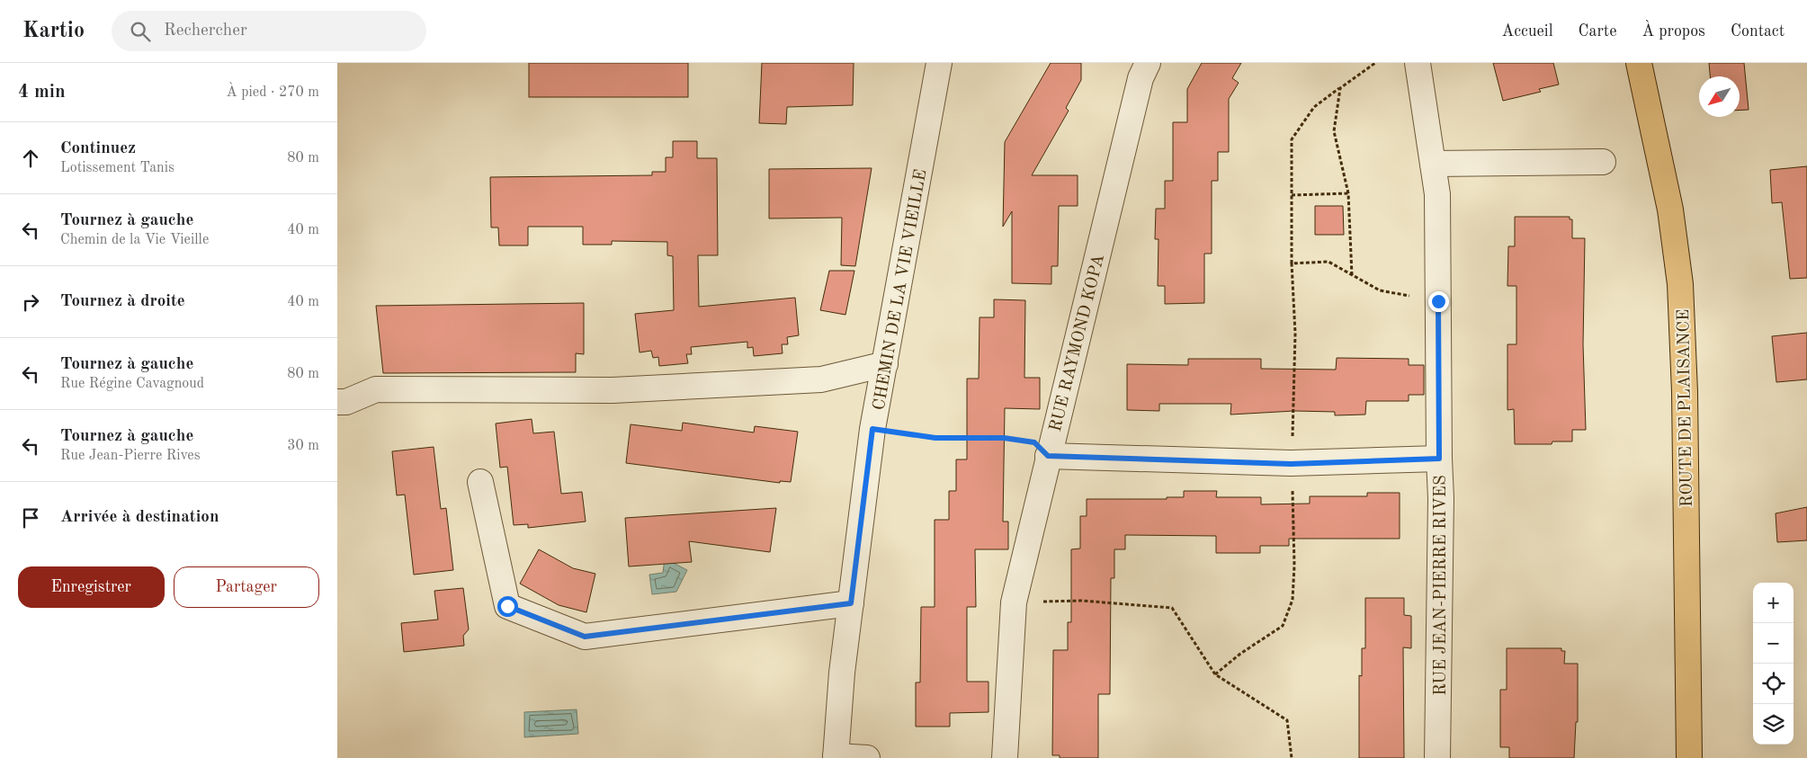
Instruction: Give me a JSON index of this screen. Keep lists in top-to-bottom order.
{
  "streets": {
    "main road": ["ROUTE DE PLAISANCE"],
    "street": ["CHEMIN DE LA VIE VIEILLE", "RUE RAYMOND KOPA", "RUE JEAN-PIERRE RIVES"]
  },
  "north": "bottom left",
  "page": {
    "header": "Kartio",
    "search": "Rechercher",
    "nav": [
      "Accueil",
      "Carte",
      "À propos",
      "Contact"
    ],
    "heading": ["4 min", "À pied · 270 m"],
    "list": [
      ["Continuez", "Lotissement Tanis", "80 m"],
      ["Tournez à gauche", "Chemin de la Vie Vieille", "40 m"],
      ["Tournez à droite", "40 m"],
      ["Tournez à gauche", "Rue Régine Cavagnoud", "80 m"],
      ["Tournez à gauche", "Rue Jean-Pierre Rives", "30 m"],
      "Arrivée à destination"
    ],
    "buttons": ["Enregistrer", "Partager"],
    "map_buttons": ["+", "−"]
  }
}
